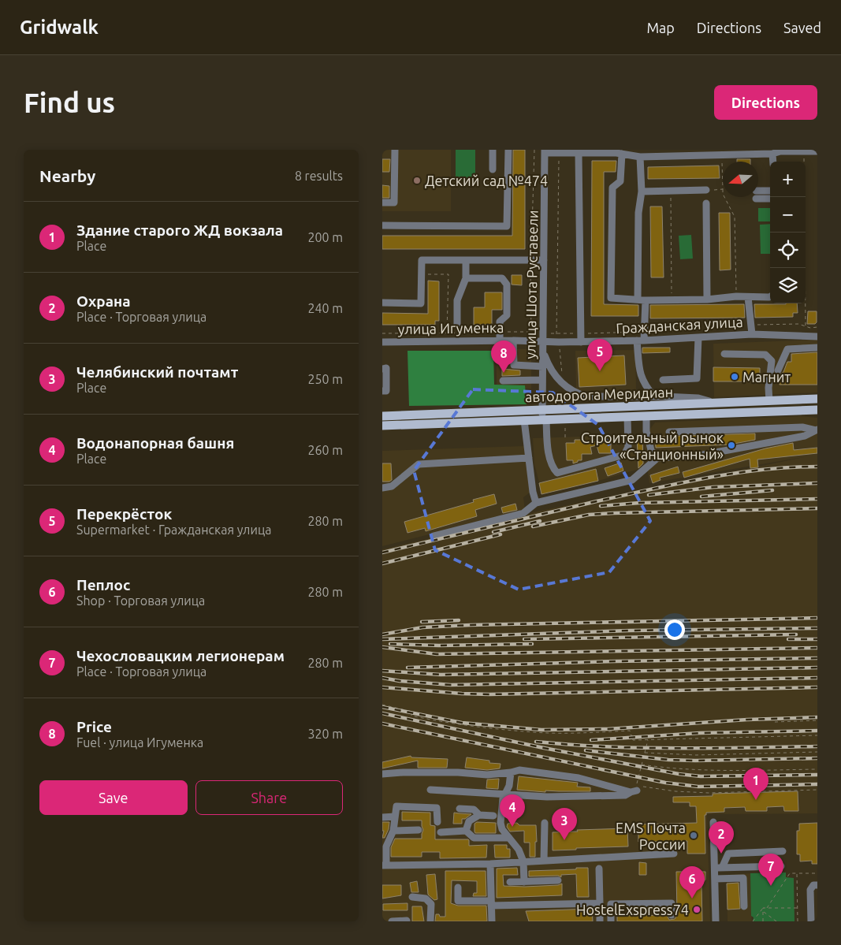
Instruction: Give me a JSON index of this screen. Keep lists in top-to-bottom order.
{
  "streets": {
    "main road": ["автодорога Меридиан"],
    "street": ["улица Шота Руставели", "Гражданская улица", "улица Игуменка"]
  },
  "crossings": [
    ["улица Шота Руставели", "Гражданская улица"],
    ["улица Шота Руставели", "улица Игуменка"],
    ["улица Шота Руставели", "автодорога Меридиан"],
    ["Гражданская улица", "улица Игуменка"]
  ],
  "places": [
    "Детский сад №474",
    "Магнит",
    "Строительный рынок «Станционный»",
    "EMS Почта России",
    "HostelExspress74"
  ],
  "north": "left",
  "page": {
    "header": "Gridwalk",
    "nav": ["Map", "Directions", "Saved"],
    "buttons": [
      "Directions",
      ["Save", "Share"]
    ],
    "title": "Find us",
    "heading": ["Nearby", "8 results"],
    "map_buttons": ["+", "−"],
    "list": [
      {
        "mark": "1",
        "name": "Здание старого ЖД вокзала",
        "note": "Place",
        "value": "200 m"
      },
      {
        "mark": "2",
        "name": "Охрана",
        "note": "Place · Торговая улица",
        "value": "240 m"
      },
      {
        "mark": "3",
        "name": "Челябинский почтамт",
        "note": "Place",
        "value": "250 m"
      },
      {
        "mark": "4",
        "name": "Водонапорная башня",
        "note": "Place",
        "value": "260 m"
      },
      {
        "mark": "5",
        "name": "Перекрёсток",
        "note": "Supermarket · Гражданская улица",
        "value": "280 m"
      },
      {
        "mark": "6",
        "name": "Пеплос",
        "note": "Shop · Торговая улица",
        "value": "280 m"
      },
      {
        "mark": "7",
        "name": "Чехословацким легионерам",
        "note": "Place · Торговая улица",
        "value": "280 m"
      },
      {
        "mark": "8",
        "name": "Price",
        "note": "Fuel · улица Игуменка",
        "value": "320 m"
      }
    ],
    "pins": [
      "5",
      "8",
      "1",
      "4",
      "3",
      "2",
      "7",
      "6"
    ]
  }
}
